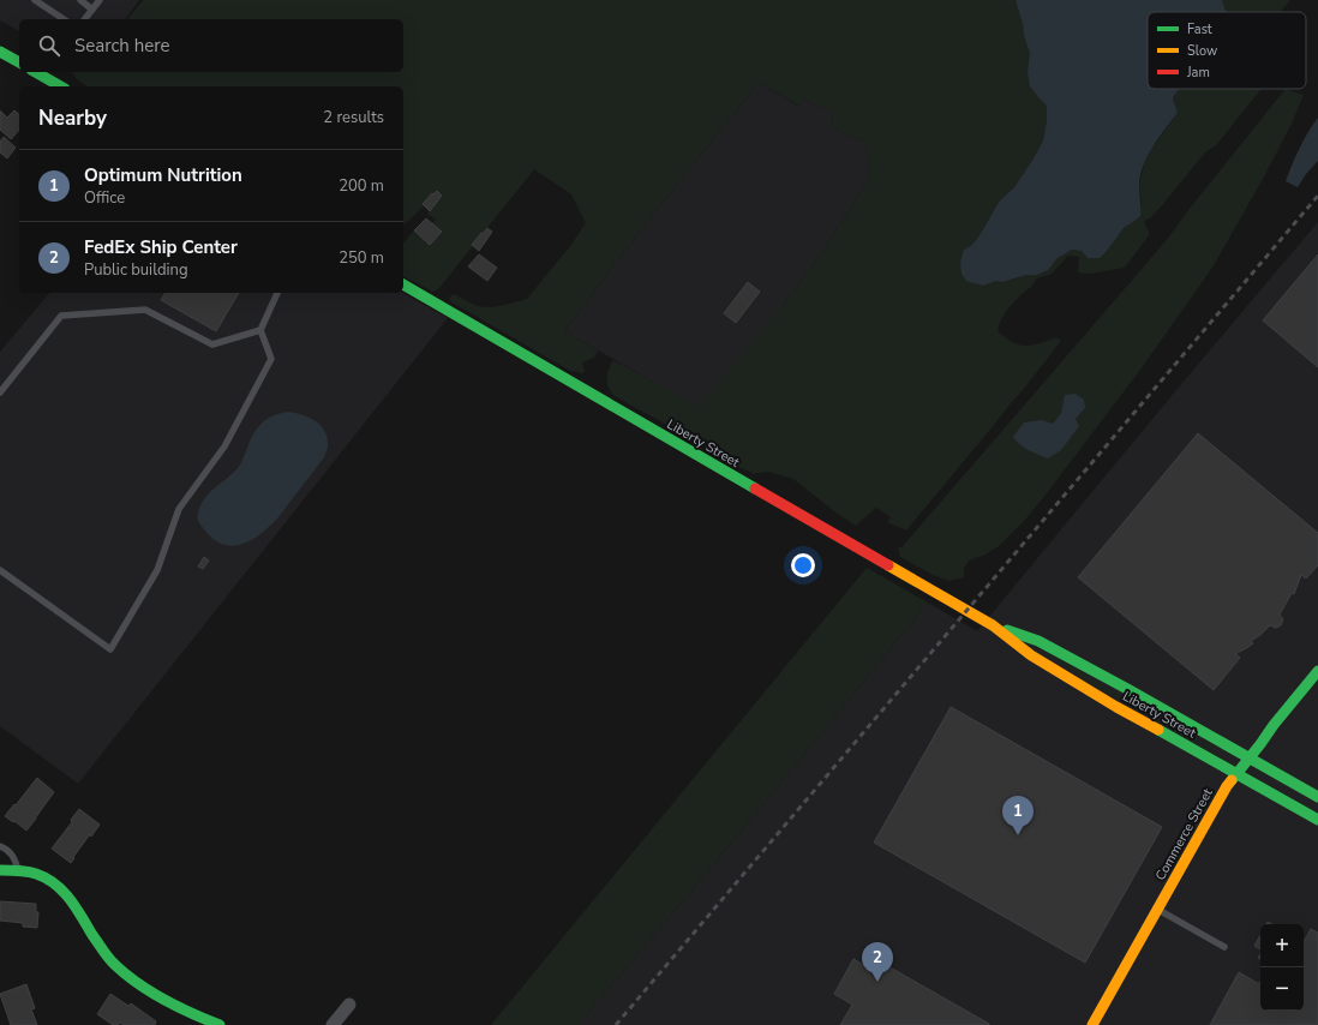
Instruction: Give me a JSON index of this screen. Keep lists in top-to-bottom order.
{
  "streets": {
    "street": ["Liberty Street", "Commerce Street"]
  },
  "crossings": [
    ["Liberty Street", "Commerce Street"]
  ],
  "legend": ["Fast", "Slow", "Jam"],
  "page": {
    "search": "Search here",
    "heading": ["Nearby", "2 results"],
    "list": [
      {
        "mark": "1",
        "name": "Optimum Nutrition",
        "note": "Office",
        "value": "200 m"
      },
      {
        "mark": "2",
        "name": "FedEx Ship Center",
        "note": "Public building",
        "value": "250 m"
      }
    ],
    "pins": ["1", "2"],
    "map_buttons": ["+", "−"]
  }
}
